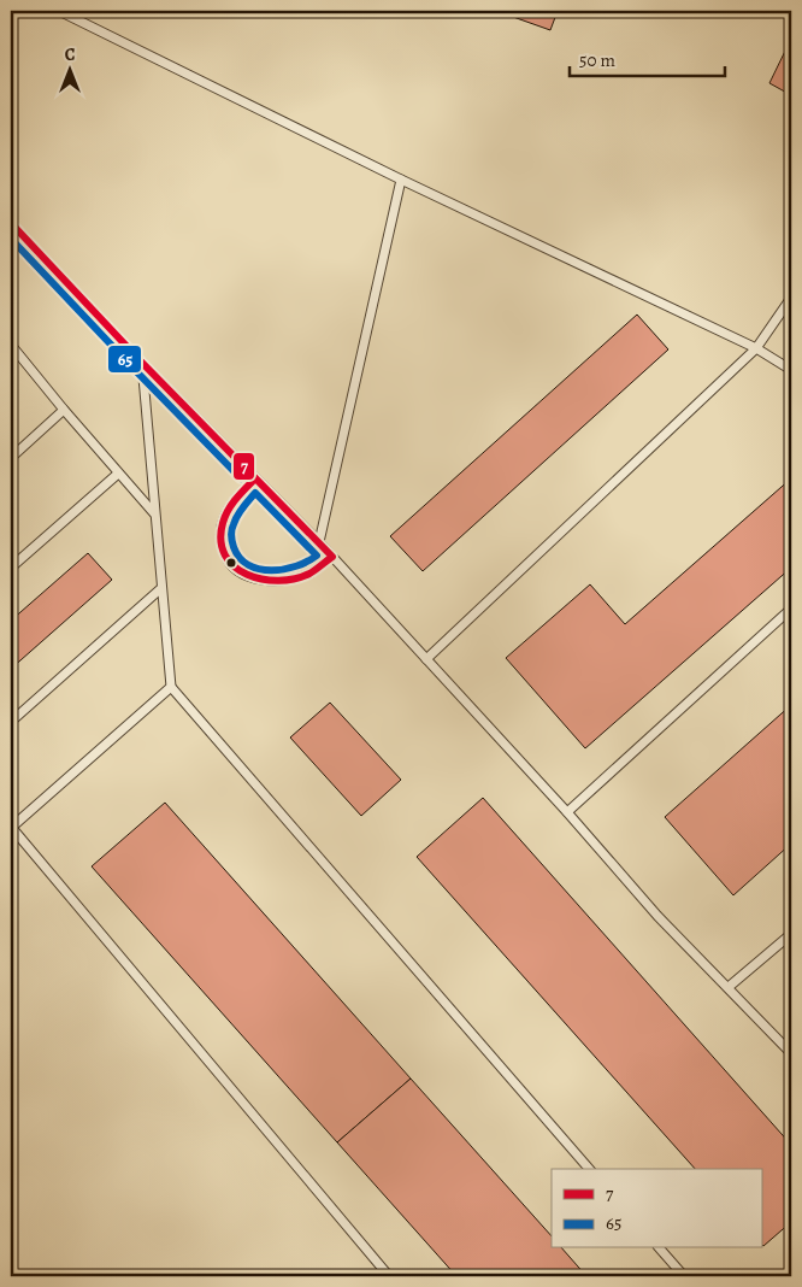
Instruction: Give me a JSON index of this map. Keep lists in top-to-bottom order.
{
  "lines": ["transit line 7", "transit line 65"],
  "legend": ["7", "65"],
  "scale_bar": "50 m",
  "north": "top"
}
